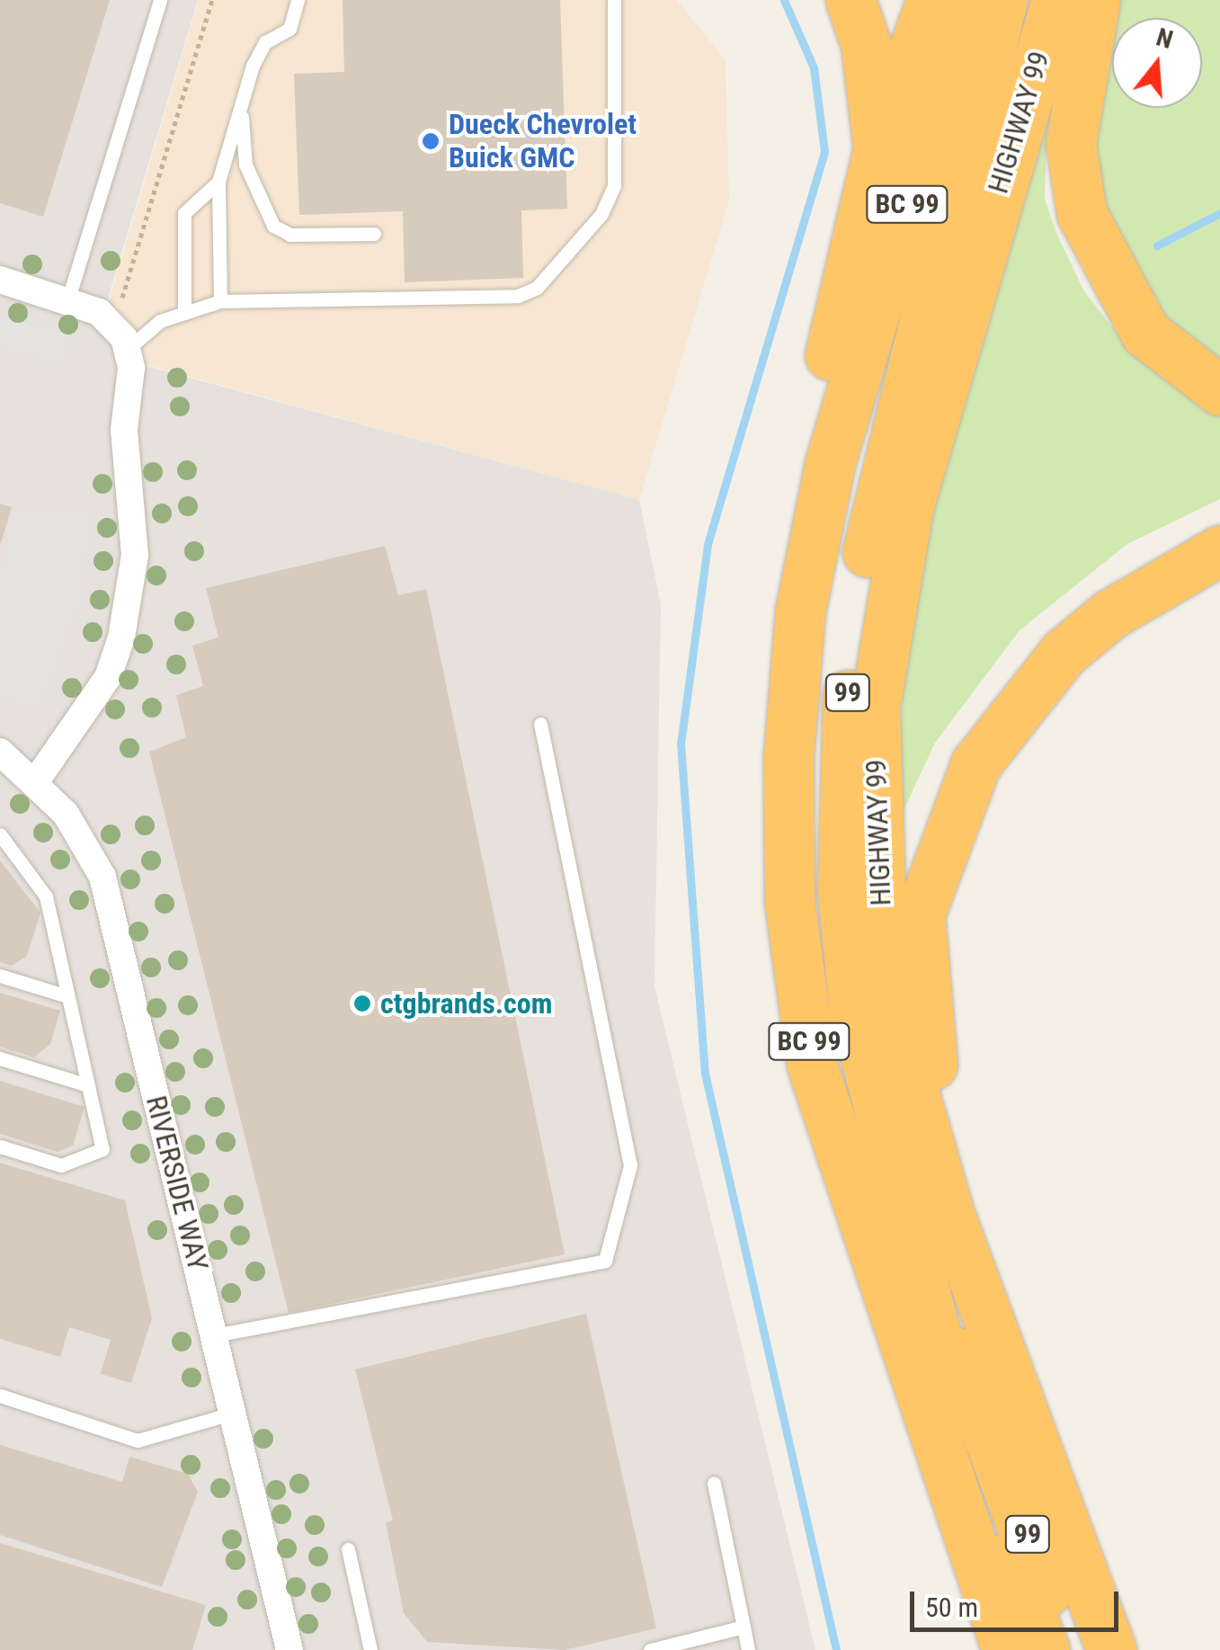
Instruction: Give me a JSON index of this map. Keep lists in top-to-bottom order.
{
  "streets": {
    "highway": ["HIGHWAY 99", "BC 99", "99"],
    "street": ["RIVERSIDE WAY"]
  },
  "places": ["Dueck Chevrolet Buick GMC", "ctgbrands.com"],
  "scale_bar": "50 m",
  "north": "top"
}
